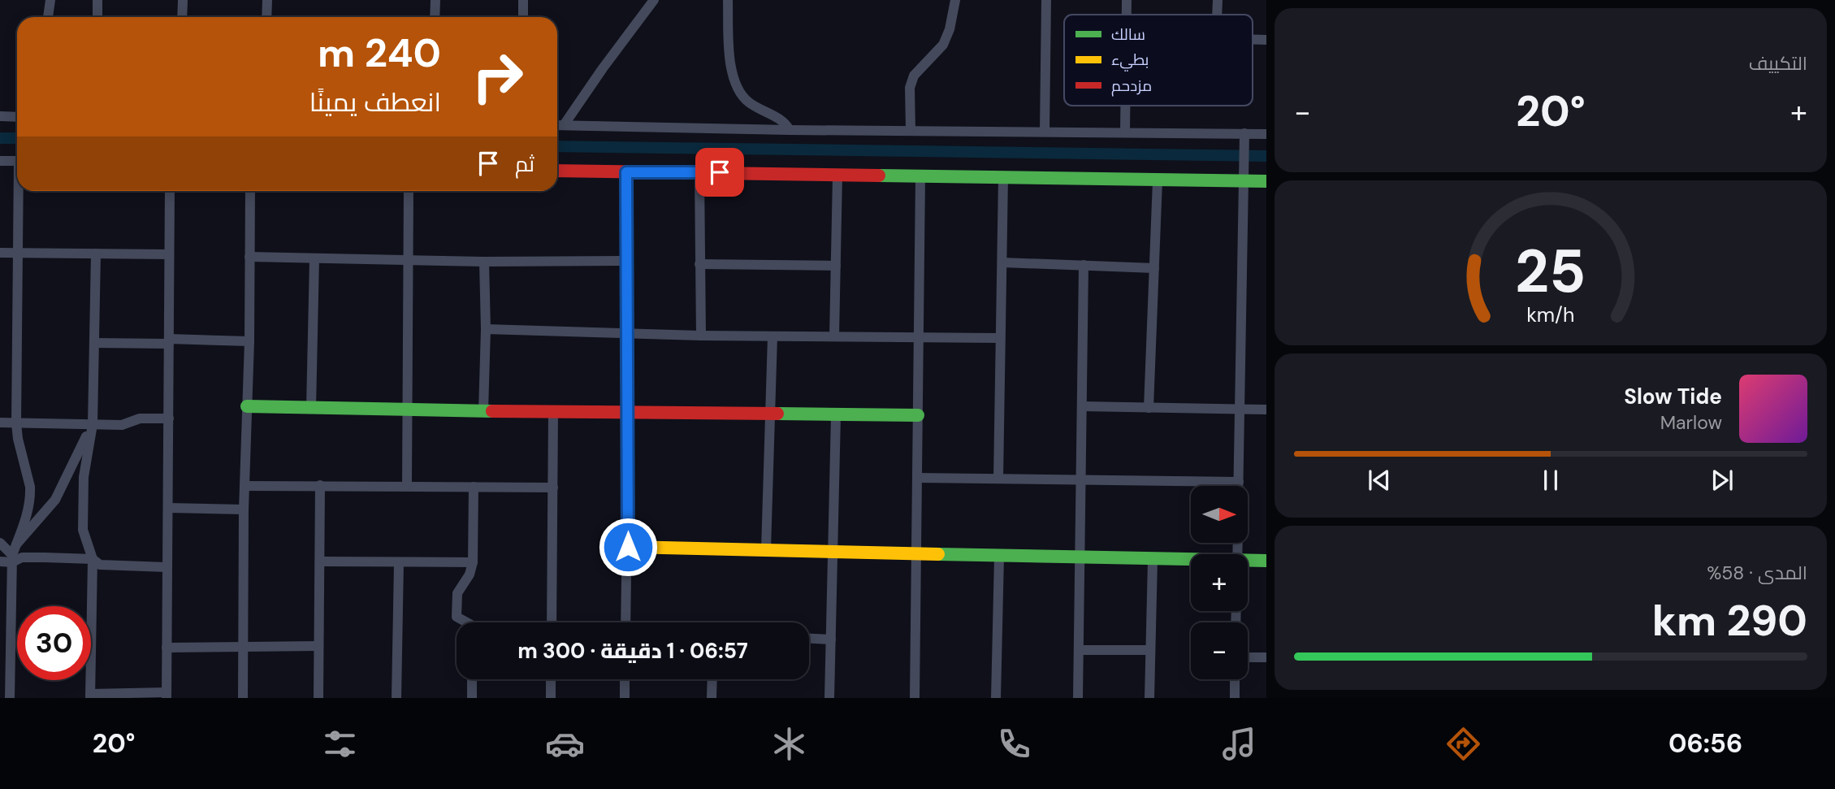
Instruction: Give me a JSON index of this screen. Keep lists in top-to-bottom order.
{
  "legend": ["سالك", "بطيء", "مزدحم"],
  "north": "right",
  "page": {
    "tile": [
      "التكييف",
      ["المدى · 58%", "290 km"]
    ],
    "turn": ["240 m", "انعطف يمينًا"],
    "heat": ["−", "20°", "+"],
    "then": "ثم",
    "song": ["Slow Tide", "Marlow"],
    "map_buttons": ["+", "−"],
    "limit": "30",
    "trip": "06:57 · 1 دقيقة · 300 m",
    "tabs": ["06:56", "20°"],
    "gauge": ["25", "km/h"]
  }
}
